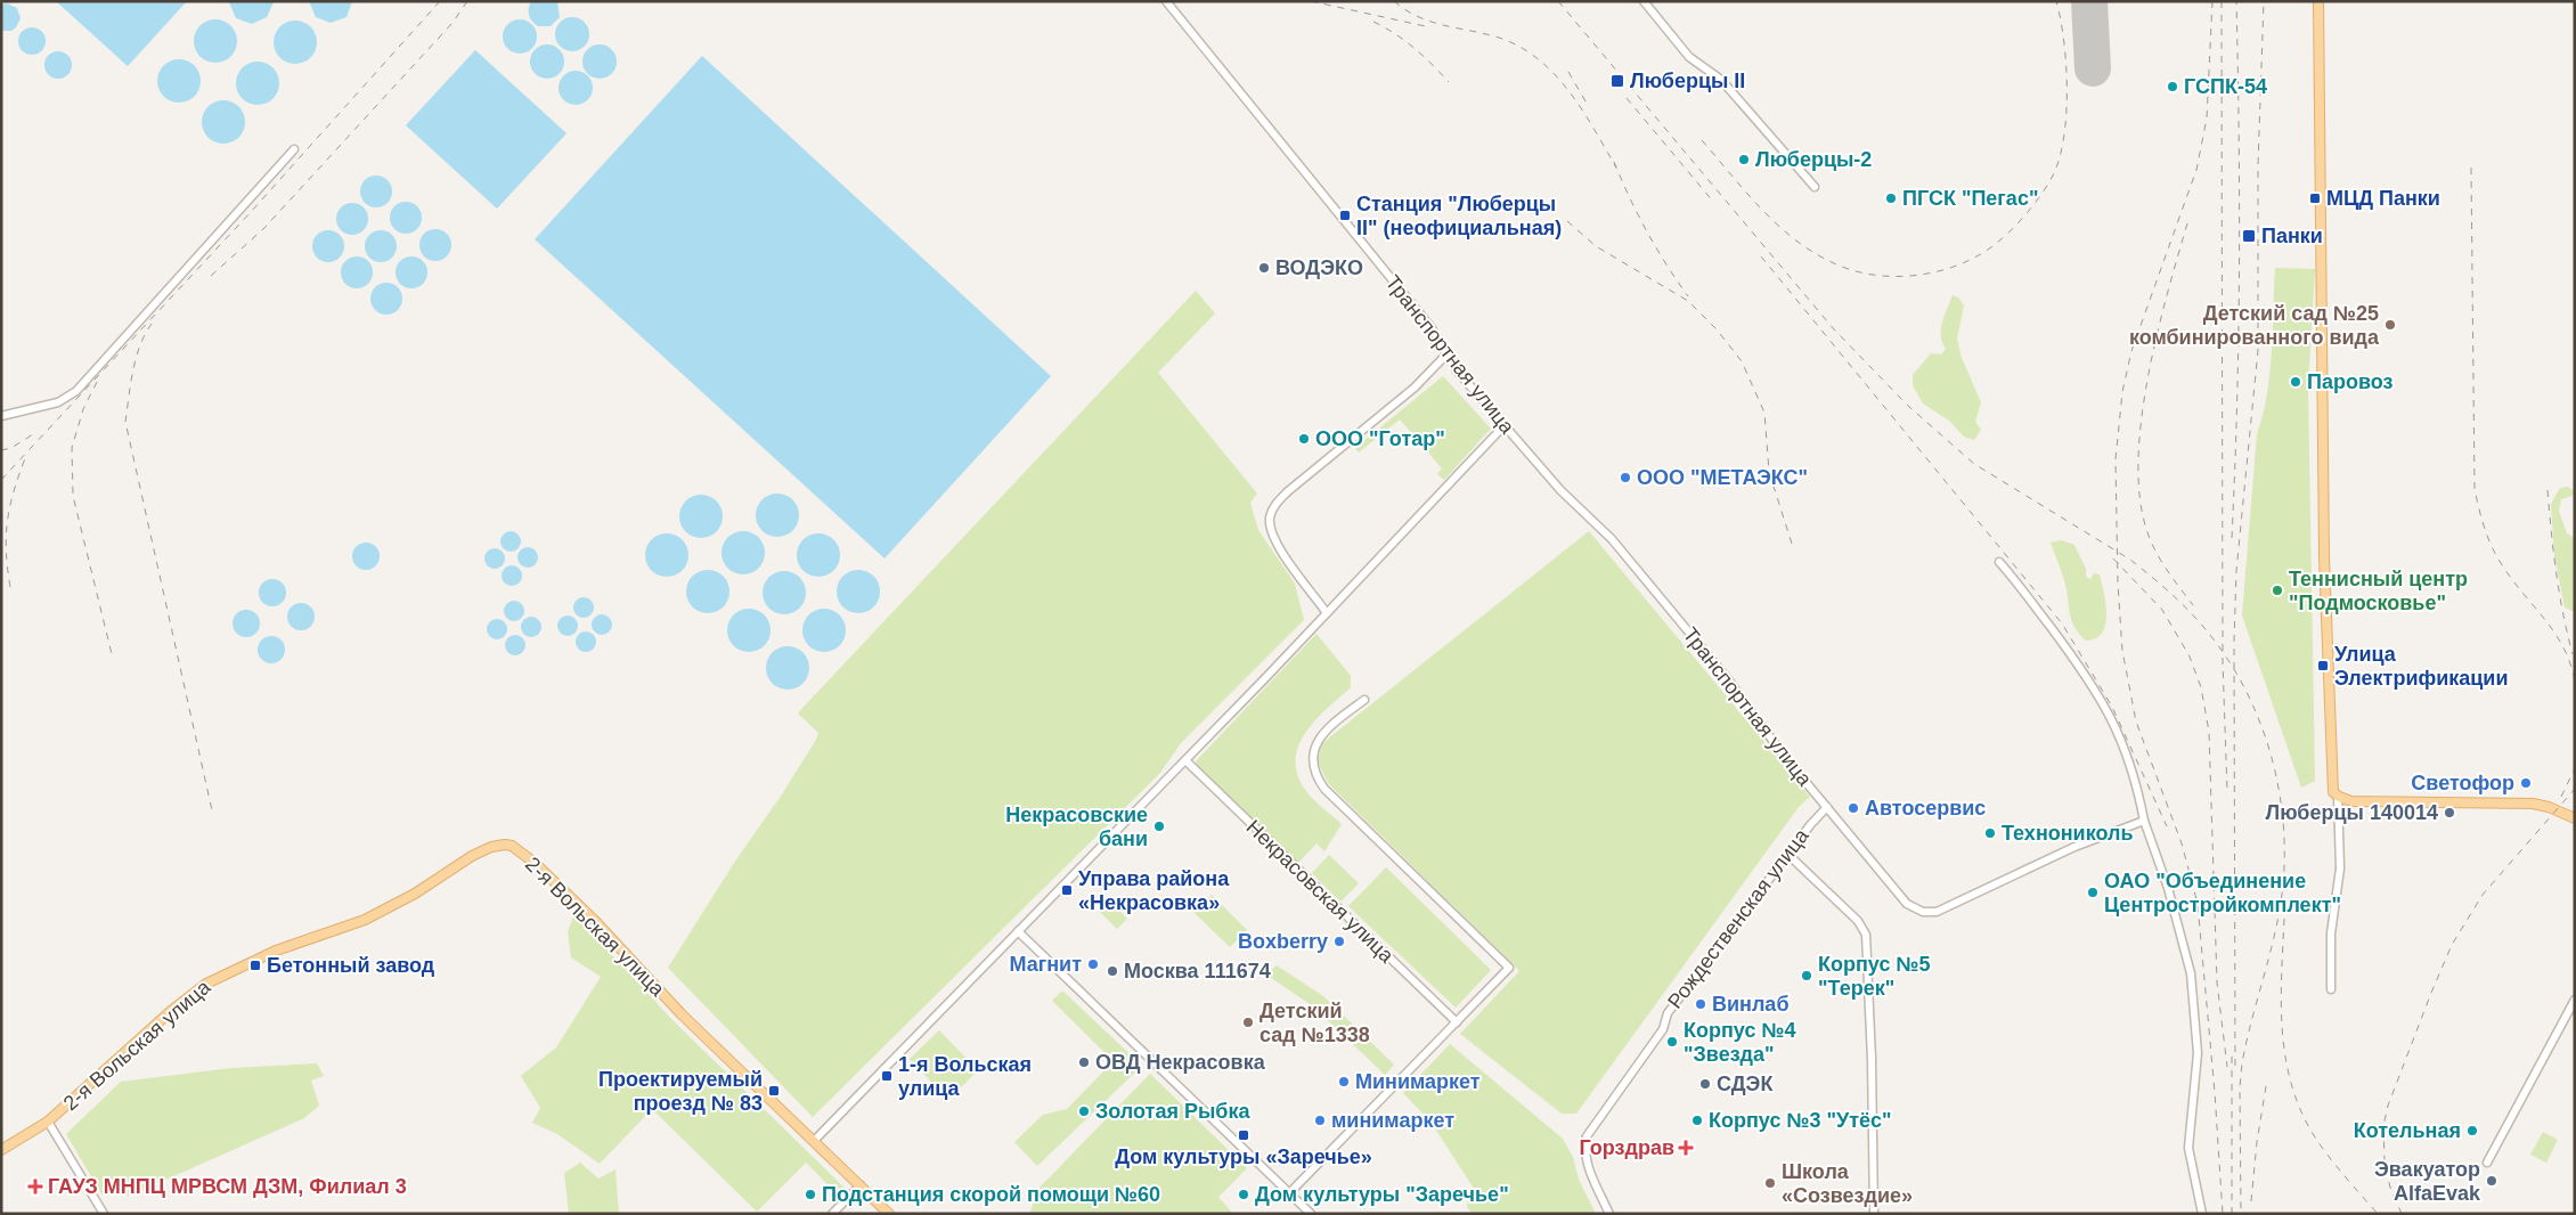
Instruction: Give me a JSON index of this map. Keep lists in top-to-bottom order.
{
  "streets": {
    "main road": ["2-я Вольская улица"],
    "street": ["Транспортная улица", "Некрасовская улица", "Рождественская улица"]
  },
  "crossings": [
    ["Транспортная улица", "Рождественская улица"]
  ],
  "places": {
    "transit": [
      "Люберцы II",
      "МЦД Панки",
      "Станция \"Люберцы II\" (неофициальная)",
      "Панки",
      "Улица Электрификации",
      "Управа района «Некрасовка»",
      "Бетонный завод",
      "1-я Вольская улица",
      "Проектируемый проезд № 83",
      "Дом культуры «Заречье»"
    ],
    "other": [
      "ГСПК-54",
      "Люберцы-2",
      "ПГСК \"Пегас\"",
      "ВОДЭКО",
      "Детский сад №25 комбинированного вида",
      "Паровоз",
      "ООО \"Готар\"",
      "ООО \"МЕТАЭКС\"",
      "Теннисный центр \"Подмосковье\"",
      "Светофор",
      "Автосервис",
      "Люберцы 140014",
      "Некрасовские бани",
      "Технониколь",
      "ОАО \"Объединение Центростройкомплект\"",
      "Boxberry",
      "Магнит",
      "Москва 111674",
      "Корпус №5 \"Терек\"",
      "Винлаб",
      "Детский сад №1338",
      "Корпус №4 \"Звезда\"",
      "ОВД Некрасовка",
      "Минимаркет",
      "СДЭК",
      "Золотая Рыбка",
      "минимаркет",
      "Корпус №3 \"Утёс\"",
      "Котельная",
      "Эвакуатор AlfaEvak",
      "Школа «Созвездие»",
      "Подстанция скорой помощи №60",
      "Дом культуры \"Заречье\""
    ],
    "health": ["Горздрав", "ГАУЗ МНПЦ МРВСМ ДЗМ, Филиал 3"]
  }
}
